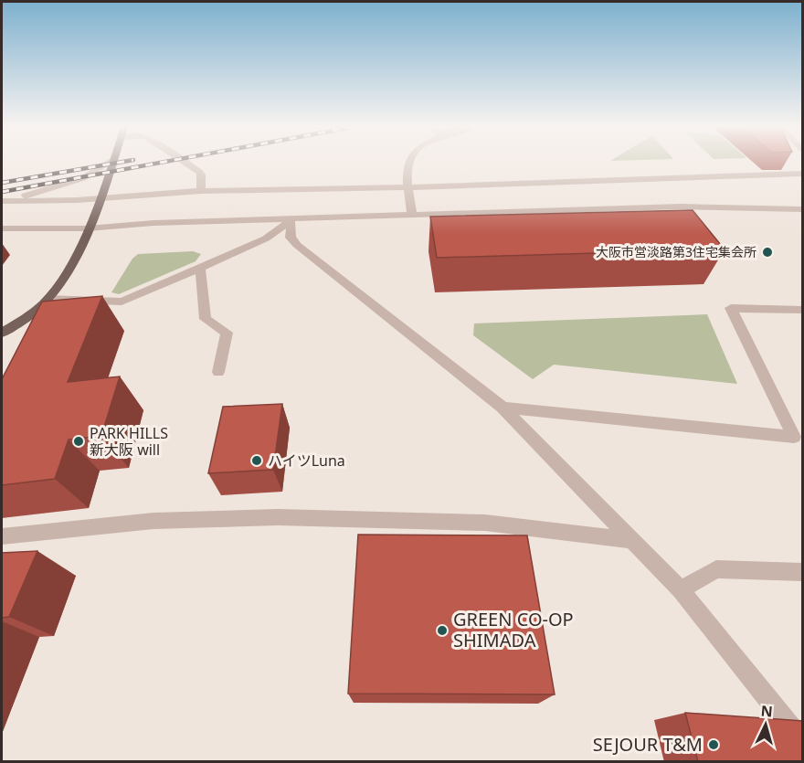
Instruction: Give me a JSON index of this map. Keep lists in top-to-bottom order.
{
  "places": [
    "大阪市営淡路第3住宅集会所",
    "PARK HILLS 新大阪 will",
    "ハイツLuna",
    "GREEN CO-OP SHIMADA",
    "SEJOUR T&M"
  ],
  "north": "top"
}
